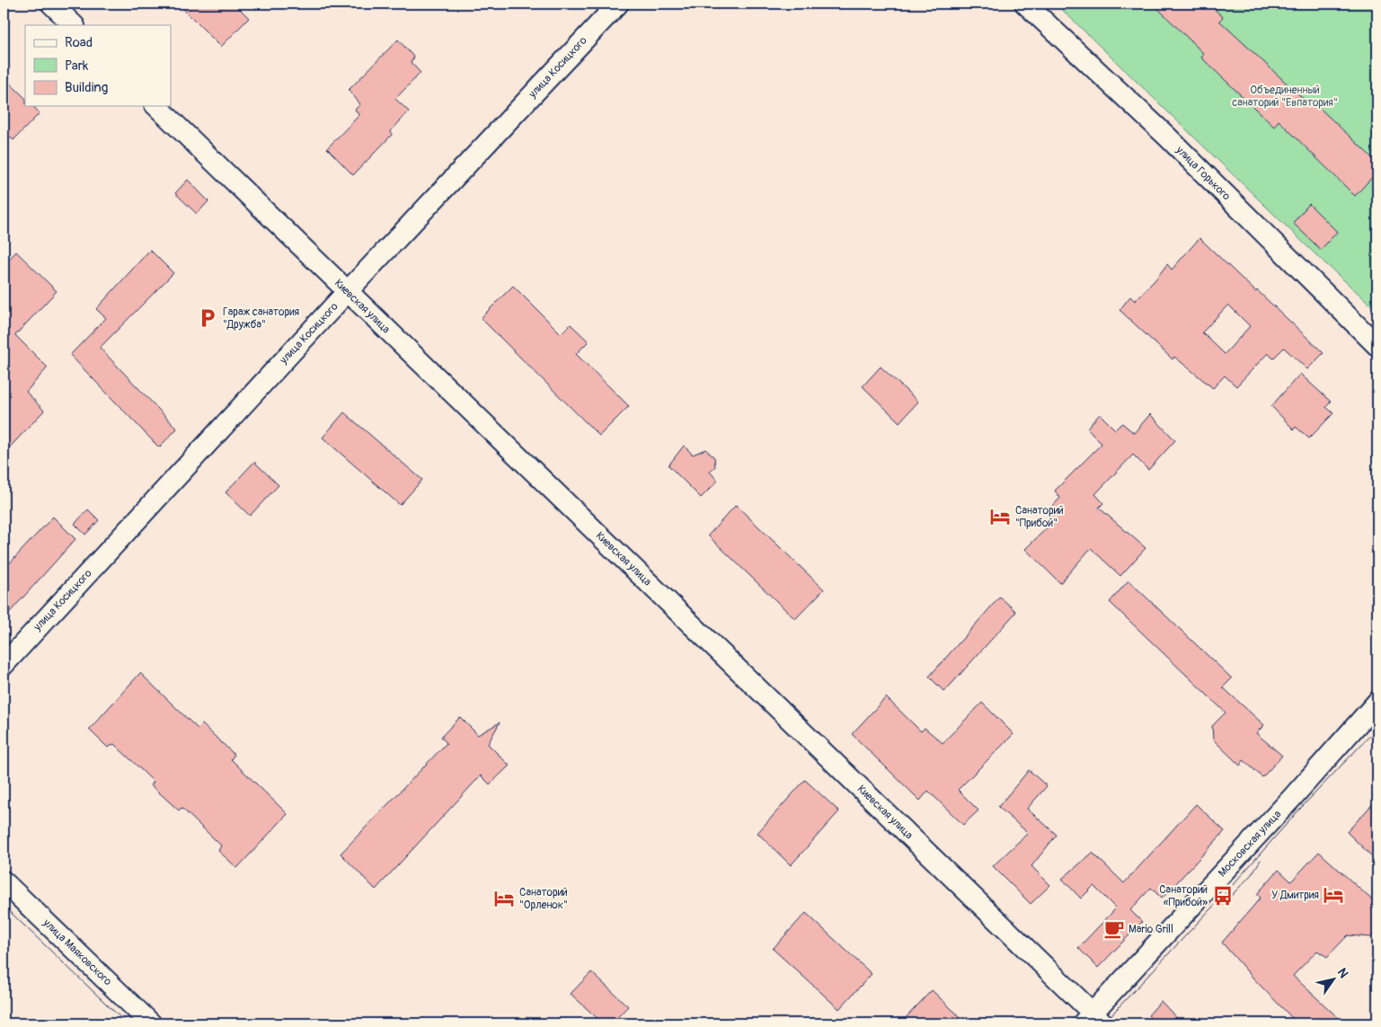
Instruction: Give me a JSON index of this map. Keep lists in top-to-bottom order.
{
  "streets": {
    "street": [
      "улица Косицкого",
      "улица Горького",
      "Киевская улица",
      "Московская улица",
      "улица Маяковского"
    ]
  },
  "crossings": [
    ["улица Косицкого", "Киевская улица"],
    ["Киевская улица", "Московская улица"]
  ],
  "parks": ["Объединенный санаторий \"Евпатория\""],
  "places": {
    "parking": ["Гараж санатория \"Дружба\""],
    "hotel": ["Санаторий \"Прибой\"", "У Дмитрия", "Санаторий \"Орленок\""],
    "bus stop": ["Санаторий «Прибой»"],
    "cafe": ["Mario Grill"]
  },
  "legend": ["Road", "Park", "Building"],
  "north": "top right"
}
